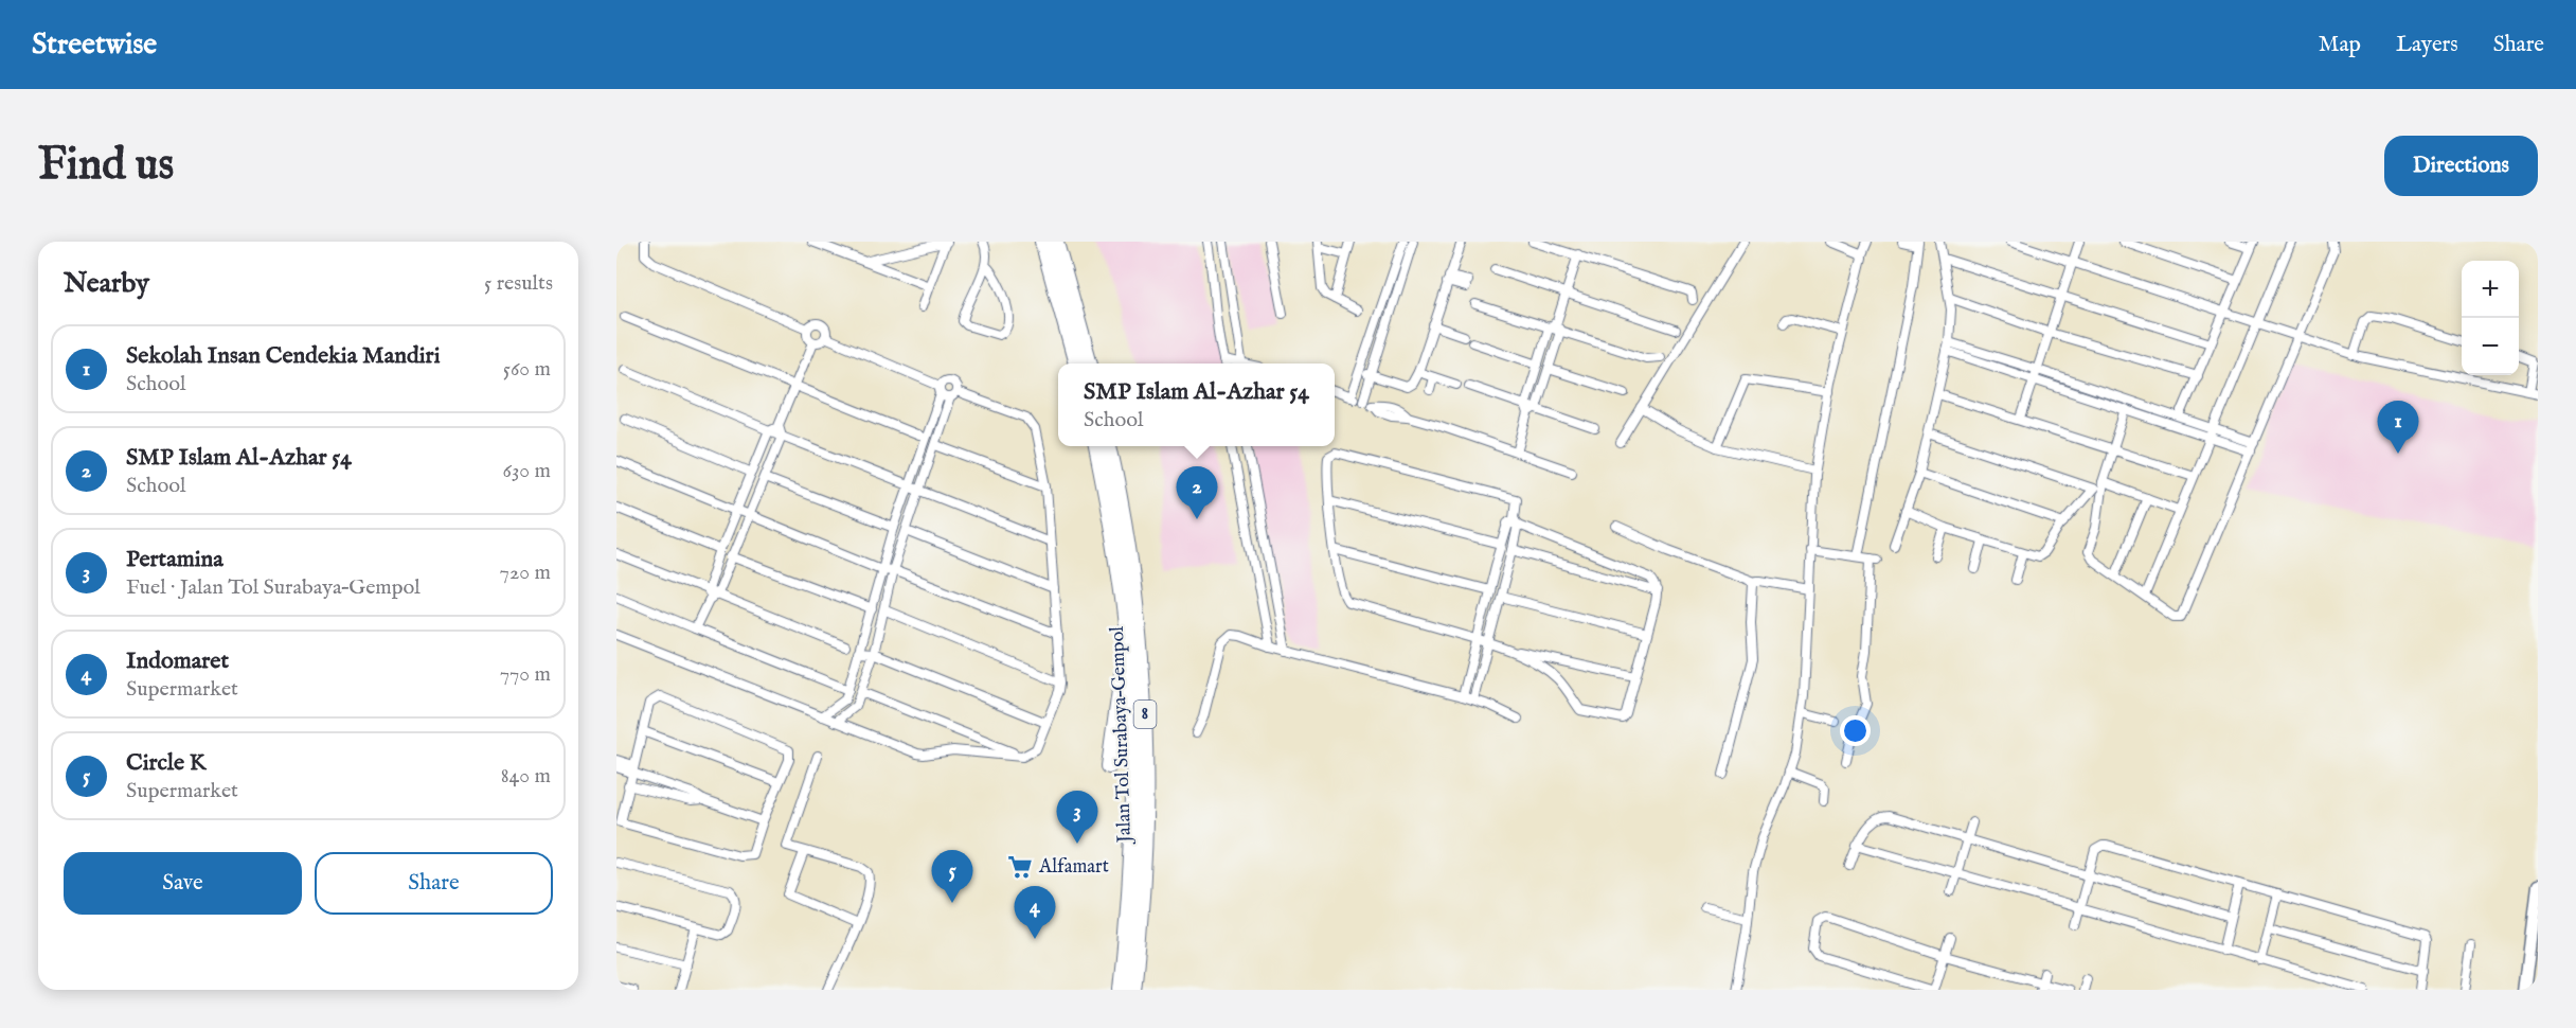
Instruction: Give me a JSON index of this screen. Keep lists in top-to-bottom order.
{
  "streets": {
    "highway": ["8", "Jalan Tol Surabaya–Gempol"]
  },
  "places": {
    "supermarket": ["Alfamart"]
  },
  "page": {
    "header": "Streetwise",
    "nav": ["Map", "Layers", "Share"],
    "buttons": [
      "Directions",
      ["Save", "Share"]
    ],
    "title": "Find us",
    "heading": ["Nearby", "5 results"],
    "map_buttons": ["+", "−"],
    "list": [
      {
        "mark": "1",
        "name": "Sekolah Insan Cendekia Mandiri",
        "note": "School",
        "value": "560 m"
      },
      {
        "mark": "2",
        "name": "SMP Islam Al-Azhar 54",
        "note": "School",
        "value": "630 m"
      },
      {
        "mark": "3",
        "name": "Pertamina",
        "note": "Fuel · Jalan Tol Surabaya–Gempol",
        "value": "720 m"
      },
      {
        "mark": "4",
        "name": "Indomaret",
        "note": "Supermarket",
        "value": "770 m"
      },
      {
        "mark": "5",
        "name": "Circle K",
        "note": "Supermarket",
        "value": "840 m"
      }
    ],
    "popup": ["SMP Islam Al-Azhar 54", "School"],
    "pins": [
      "1",
      "2",
      "3",
      "5",
      "4"
    ]
  }
}
